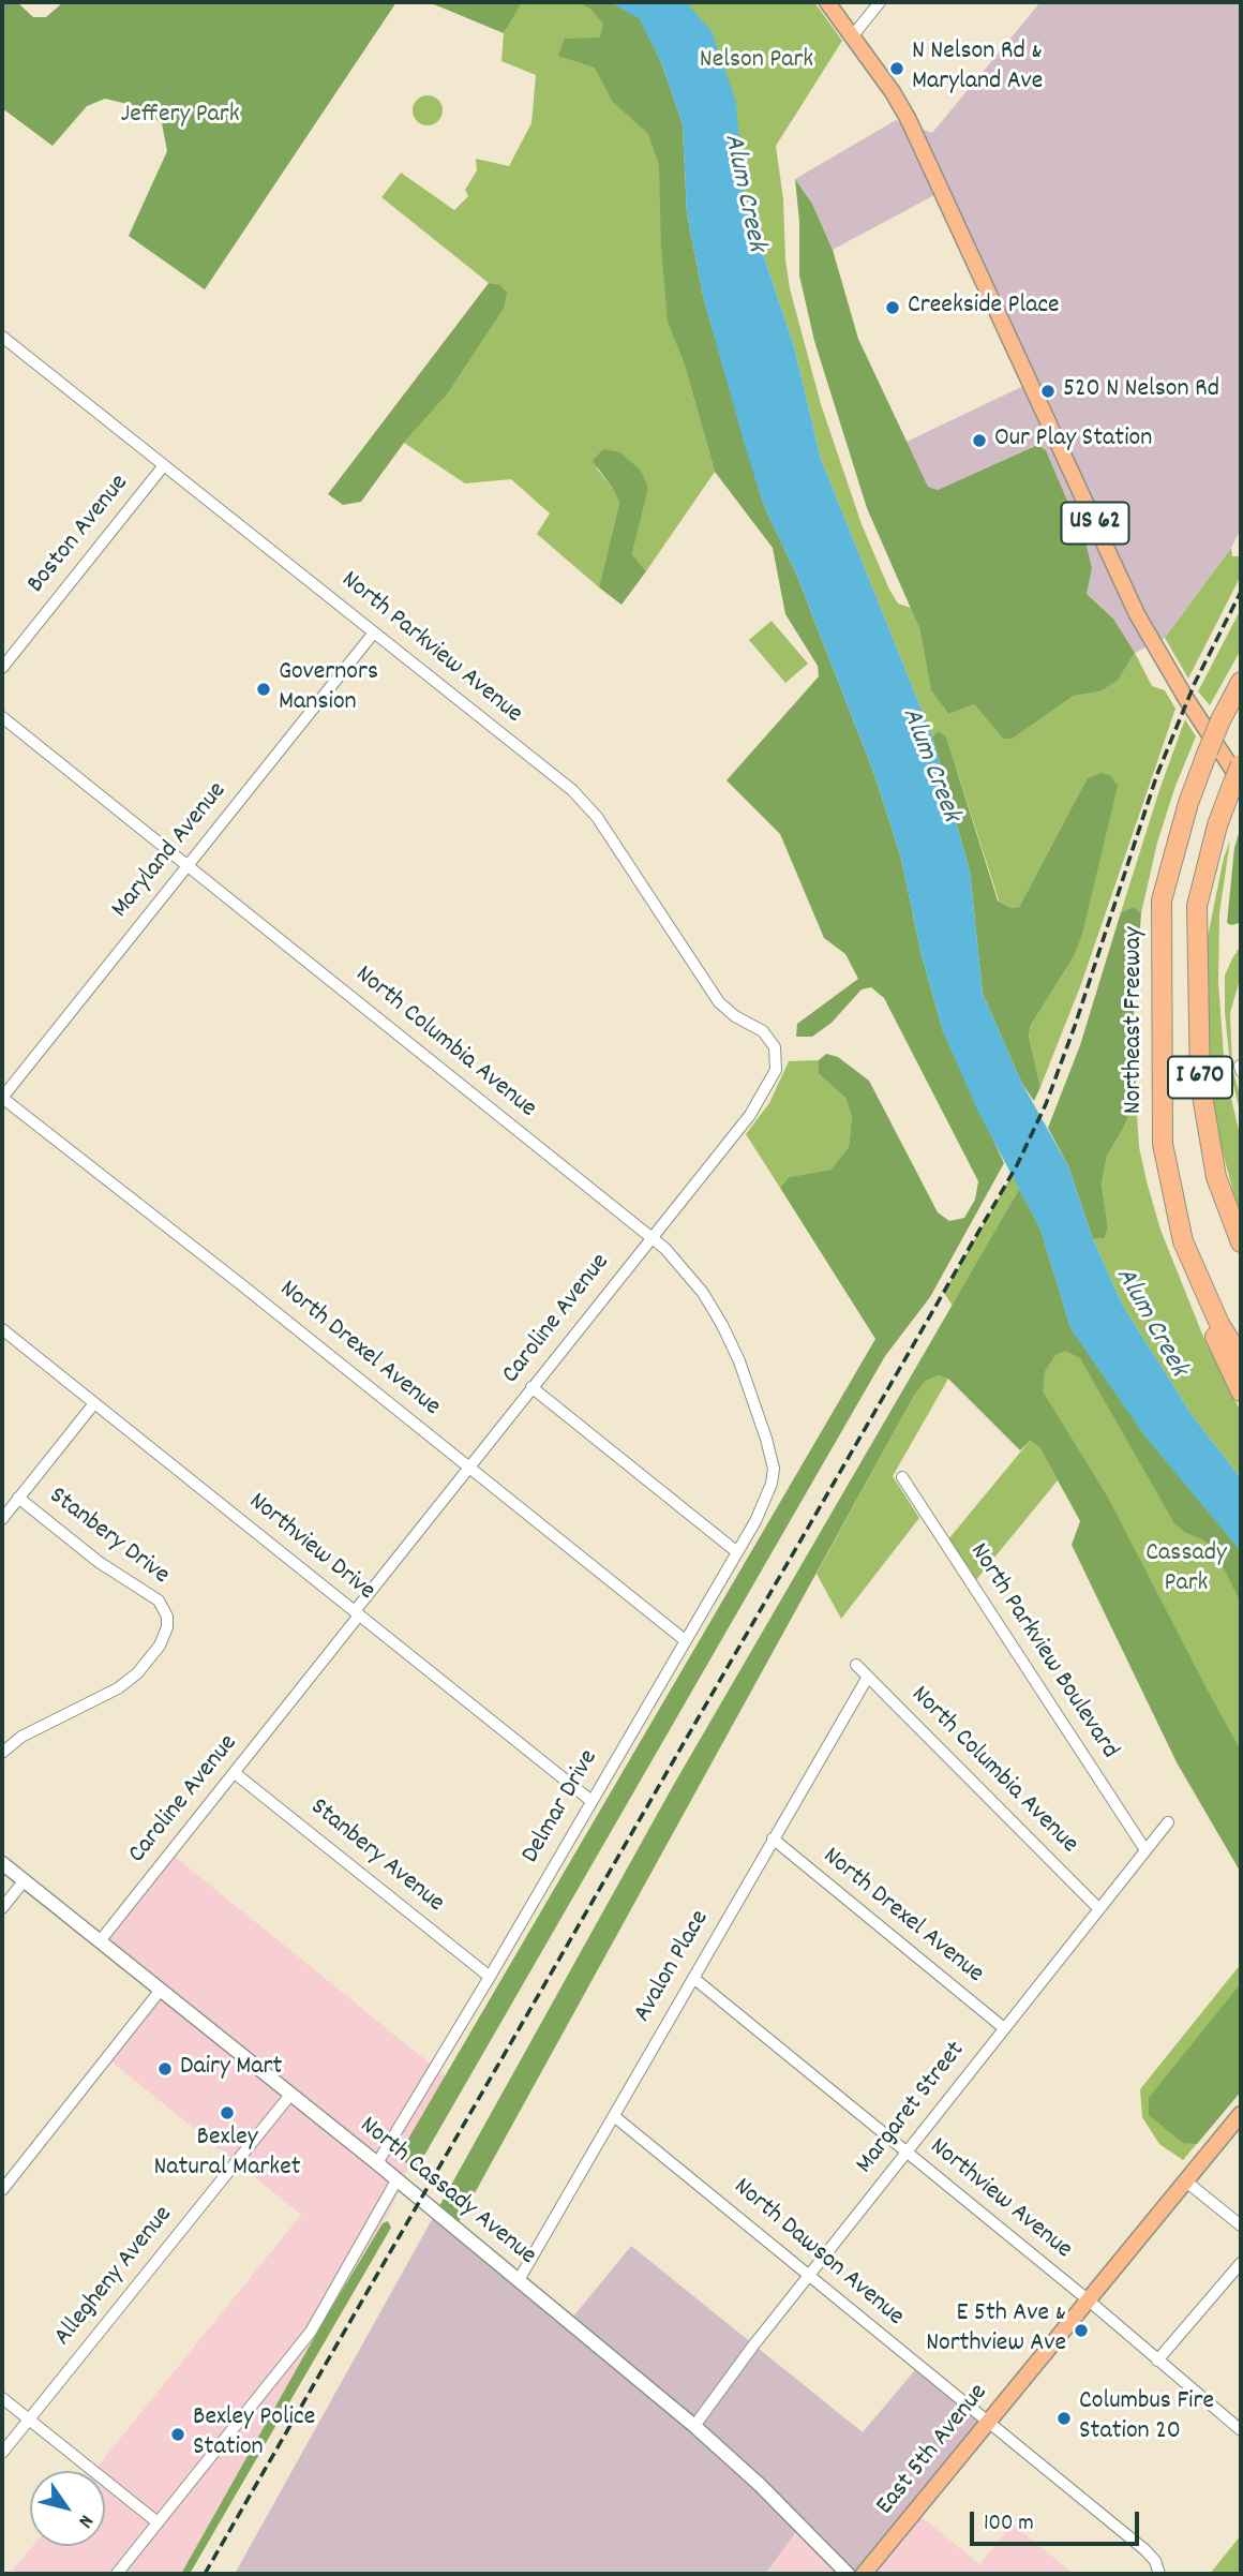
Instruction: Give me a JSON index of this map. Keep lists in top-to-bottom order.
{
  "streets": {
    "highway": ["Northeast Freeway", "I 670"],
    "main road": ["US 62", "East 5th Avenue"],
    "street": [
      "Boston Avenue",
      "North Parkview Avenue",
      "Maryland Avenue",
      "North Columbia Avenue",
      "Caroline Avenue",
      "North Drexel Avenue",
      "Stanbery Drive",
      "Northview Drive",
      "North Parkview Boulevard",
      "Delmar Drive",
      "Stanbery Avenue",
      "Avalon Place",
      "Margaret Street",
      "North Cassady Avenue",
      "Northview Avenue",
      "North Dawson Avenue",
      "Allegheny Avenue"
    ]
  },
  "crossings": [
    ["US 62", "I 670"],
    ["Boston Avenue", "North Parkview Avenue"],
    ["North Parkview Avenue", "Maryland Avenue"],
    ["North Parkview Avenue", "Caroline Avenue"],
    ["Maryland Avenue", "North Columbia Avenue"],
    ["Maryland Avenue", "North Drexel Avenue"],
    ["North Columbia Avenue", "Caroline Avenue"],
    ["North Columbia Avenue", "Delmar Drive"],
    ["North Columbia Avenue", "Avalon Place"],
    ["North Columbia Avenue", "Margaret Street"],
    ["Caroline Avenue", "North Drexel Avenue"],
    ["Caroline Avenue", "Northview Drive"],
    ["Caroline Avenue", "Stanbery Avenue"],
    ["Caroline Avenue", "North Cassady Avenue"],
    ["North Drexel Avenue", "Delmar Drive"],
    ["North Drexel Avenue", "Avalon Place"],
    ["North Drexel Avenue", "Margaret Street"],
    ["Northview Drive", "Delmar Drive"],
    ["North Parkview Boulevard", "Margaret Street"],
    ["Delmar Drive", "Stanbery Avenue"],
    ["Delmar Drive", "North Cassady Avenue"],
    ["Avalon Place", "North Cassady Avenue"],
    ["Avalon Place", "Northview Avenue"],
    ["Avalon Place", "North Dawson Avenue"],
    ["Margaret Street", "North Cassady Avenue"],
    ["Margaret Street", "Northview Avenue"],
    ["Margaret Street", "North Dawson Avenue"],
    ["North Cassady Avenue", "Allegheny Avenue"],
    ["Northview Avenue", "East 5th Avenue"],
    ["North Dawson Avenue", "East 5th Avenue"]
  ],
  "water": ["Alum Creek"],
  "parks": ["Nelson Park", "Jeffery Park", "Cassady Park"],
  "places": [
    "N Nelson Rd & Maryland Ave",
    "Creekside Place",
    "520 N Nelson Rd",
    "Our Play Station",
    "Governors Mansion",
    "Dairy Mart",
    "Bexley Natural Market",
    "E 5th Ave & Northview Ave",
    "Columbus Fire Station 20",
    "Bexley Police Station"
  ],
  "scale_bar": "100 m",
  "north": "bottom right"
}
